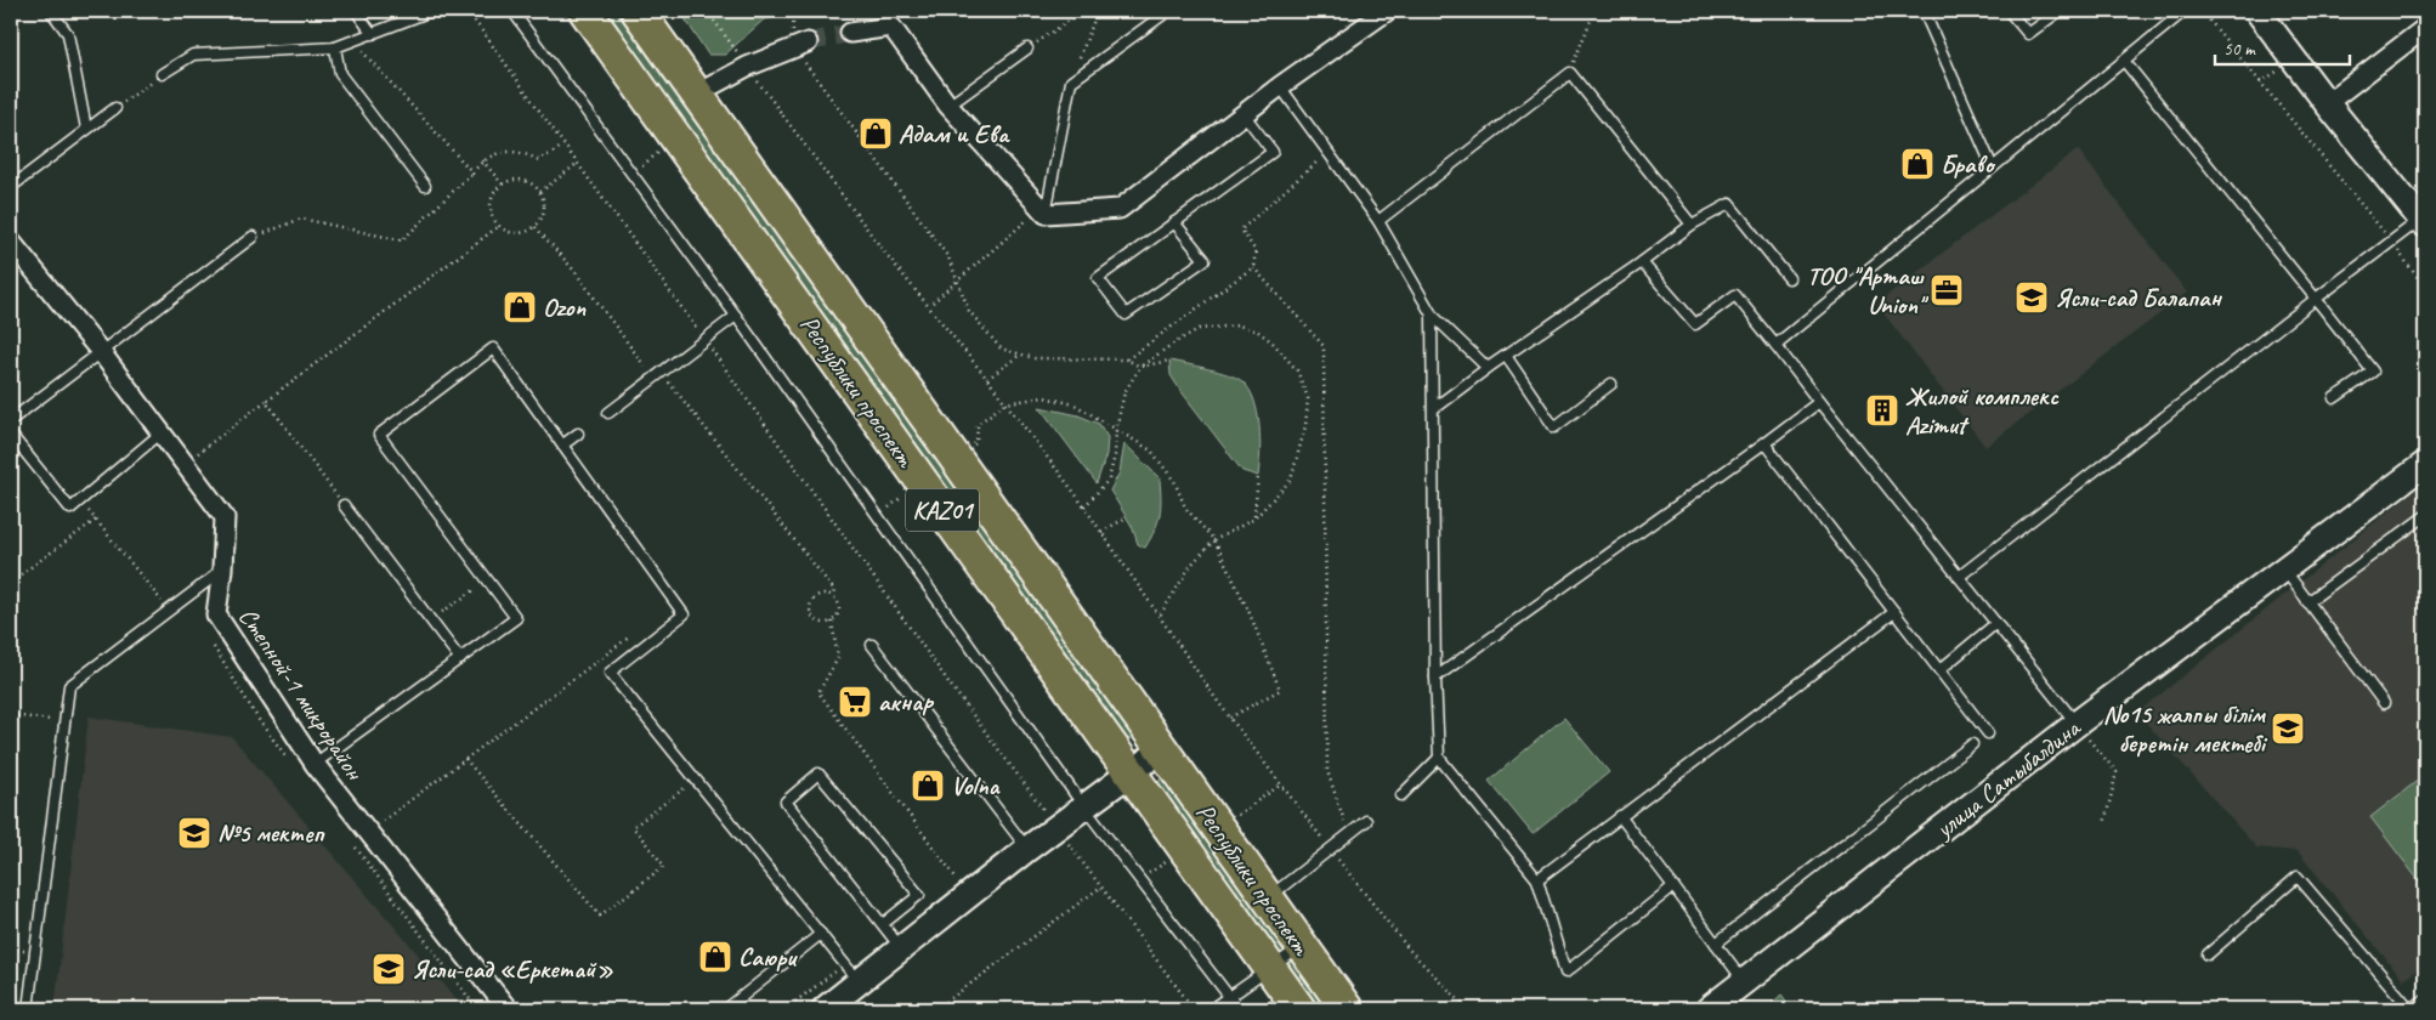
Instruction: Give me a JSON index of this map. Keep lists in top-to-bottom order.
{
  "streets": {
    "highway": ["Республики проспект", "KАZ01"],
    "street": ["Степной-1 микрорайон", "улица Сатыбалдина"]
  },
  "places": {
    "shop": [
      "Адам и Ева",
      "Браво",
      "Ozon",
      "Volna",
      "Саюри"
    ],
    "office": ["ТОО \"Арташ Union\""],
    "school or university": [
      "Ясли-сад Балапан",
      "No15 жалпы білім беретін мектебі",
      "№5 мектеп",
      "Ясли-сад «Еркетай»"
    ],
    "building": ["Жилой комплекс Azimut"],
    "supermarket": ["акнар"]
  },
  "scale_bar": "50 m"
}
